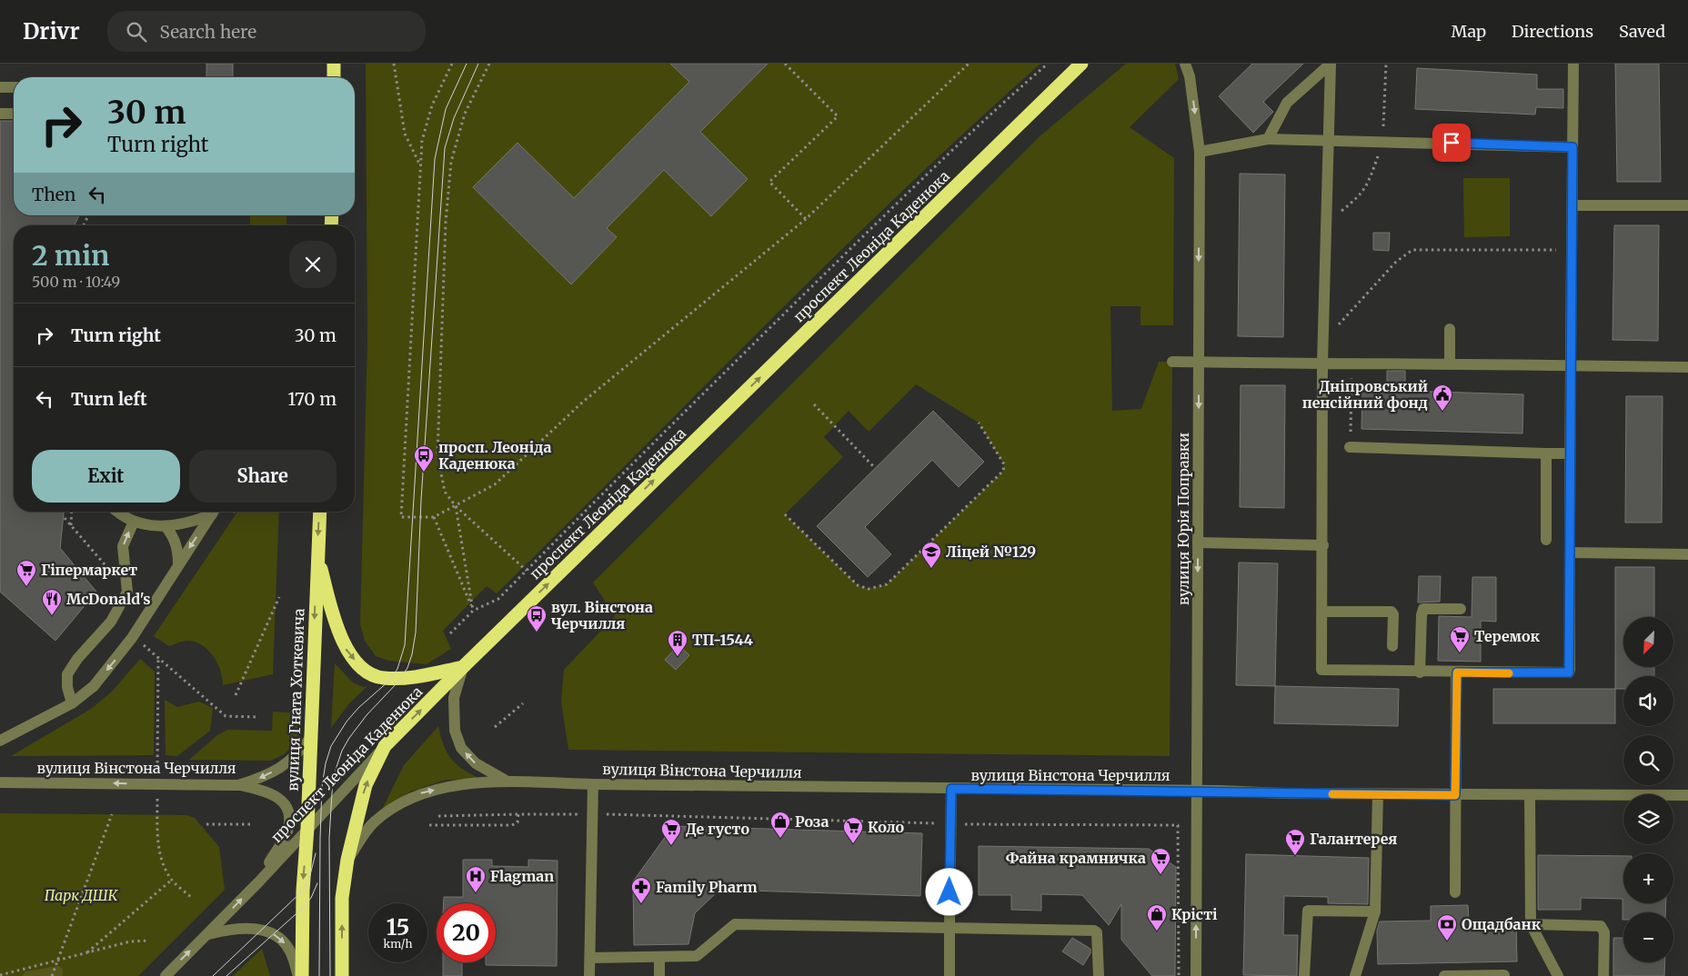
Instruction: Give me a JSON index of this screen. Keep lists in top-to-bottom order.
{
  "streets": {
    "highway": ["проспект Леоніда Каденюка", "вулиця Гната Хоткевича"],
    "street": ["вулиця Юрія Поправки", "вулиця Вінстона Черчилля"]
  },
  "crossings": [
    ["проспект Леоніда Каденюка", "вулиця Гната Хоткевича"],
    ["проспект Леоніда Каденюка", "вулиця Вінстона Черчилля"],
    ["вулиця Юрія Поправки", "вулиця Вінстона Черчилля"],
    ["вулиця Гната Хоткевича", "вулиця Вінстона Черчилля"]
  ],
  "one_way": ["проспект Леоніда Каденюка"],
  "parks": ["Парк ДШК"],
  "places": {
    "public building": ["Дніпровський пенсійний фонд"],
    "bus stop": ["просп. Леоніда Каденюка", "вул. Вінстона Черчилля"],
    "school or university": ["Ліцей №129"],
    "supermarket": [
      "Гіпермаркет",
      "Теремок",
      "Коло",
      "Де густо",
      "Галантерея",
      "Файна крамничка"
    ],
    "restaurant": ["McDonald's"],
    "building": ["ТП-1544"],
    "shop": ["Роза", "Крісті"],
    "hospital": ["Flagman"],
    "pharmacy": ["Family Pharm"],
    "bank": ["Ощадбанк"]
  },
  "north": "bottom left",
  "page": {
    "header": "Drivr",
    "search": "Search here",
    "nav": ["Map", "Directions", "Saved"],
    "turn": ["30 m", "Turn right"],
    "then": "Then",
    "heading": ["2 min", "500 m · 10:49"],
    "list": [
      {
        "name": "Turn right",
        "value": "30 m"
      },
      {
        "name": "Turn left",
        "value": "170 m"
      }
    ],
    "buttons": ["Exit", "Share"],
    "map_buttons": ["+", "−"],
    "speed": "15 km/h",
    "limit": "20"
  }
}
